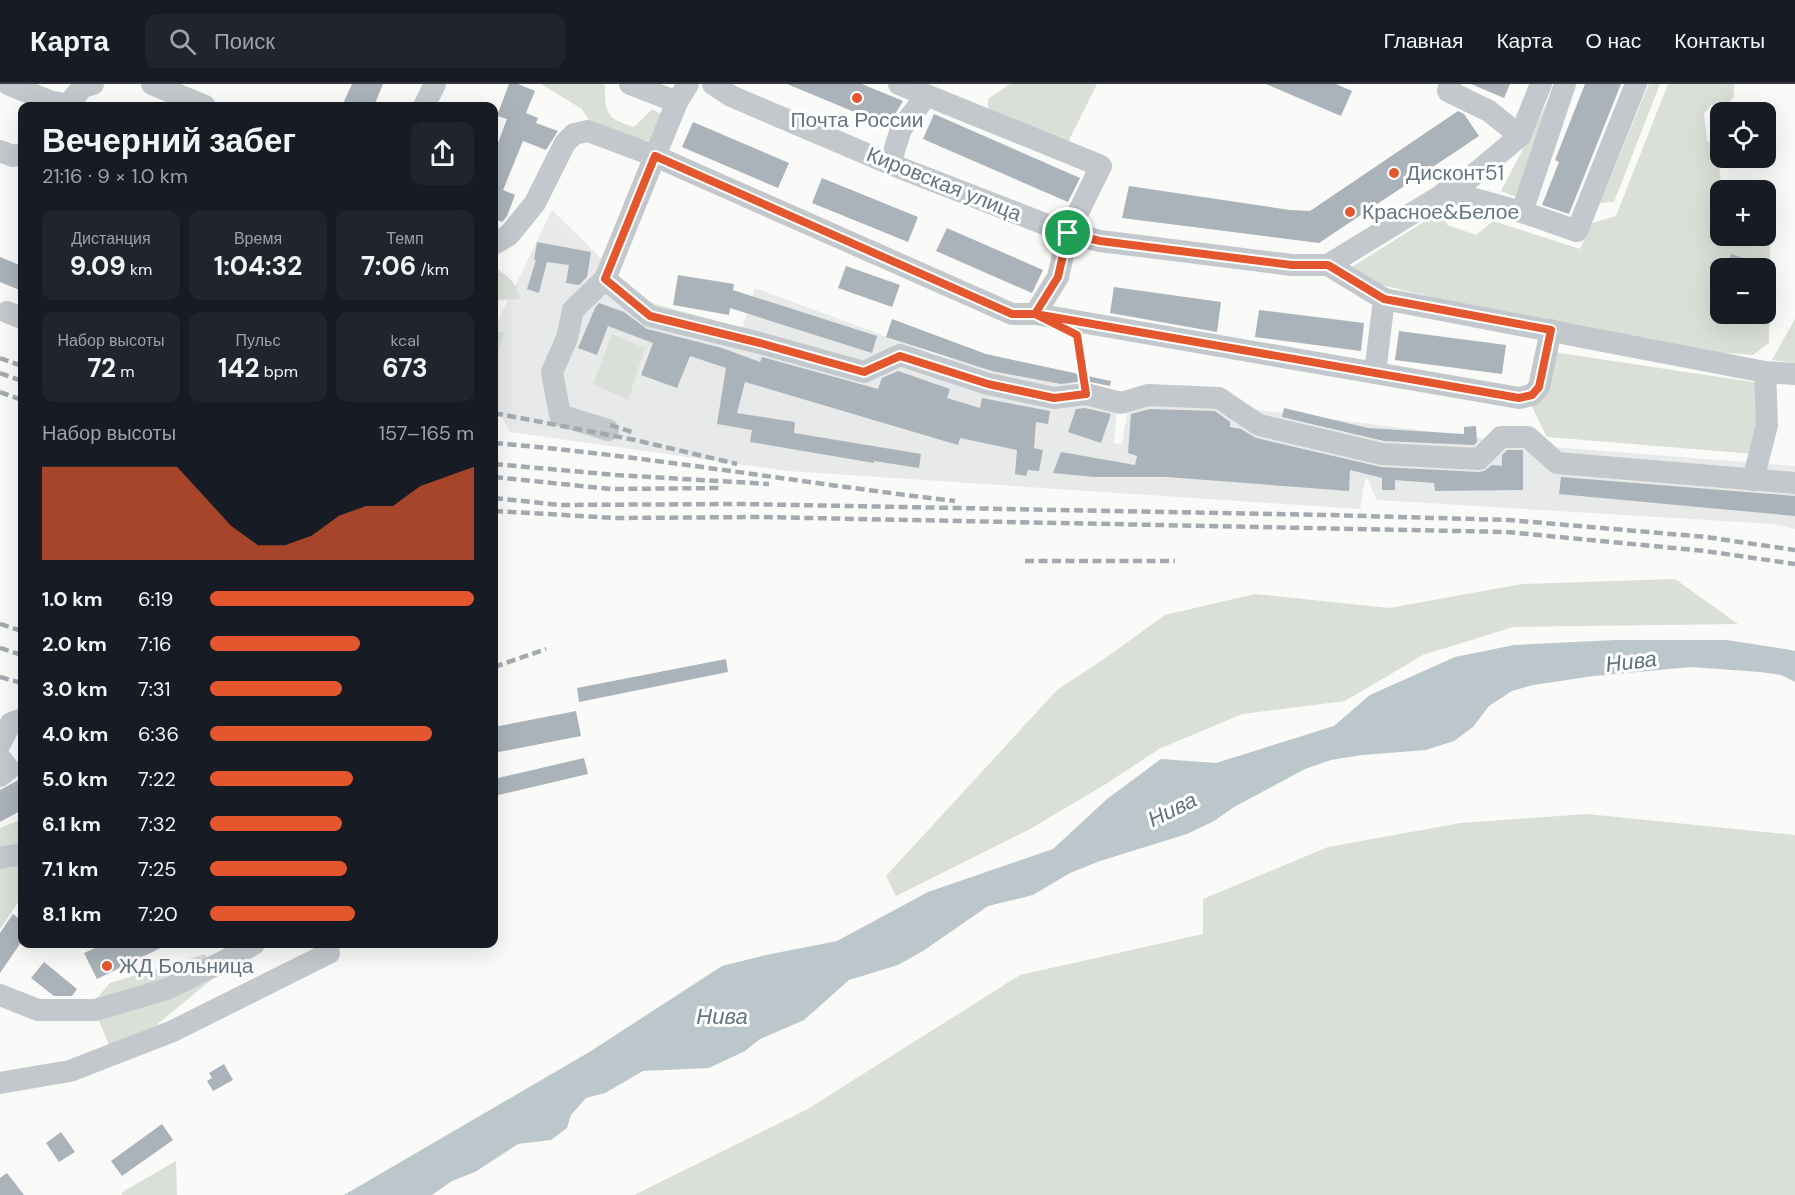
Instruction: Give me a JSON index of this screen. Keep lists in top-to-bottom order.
{
  "streets": {
    "street": ["Кировская улица"]
  },
  "water": ["Нива"],
  "places": [
    "Почта России",
    "Дисконт51",
    "Красное&Белое",
    "ЖД Больница"
  ],
  "page": {
    "header": "Карта",
    "search": "Поиск",
    "nav": [
      "Главная",
      "Карта",
      "О нас",
      "Контакты"
    ],
    "map_buttons": ["+", "−"],
    "heading": ["Вечерний забег", "21:16 · 9 × 1.0 km"],
    "stats": [
      ["Дистанция", "9.09 km"],
      ["Время", "1:04:32"],
      ["Темп", "7:06 /km"],
      ["Набор высоты", "72 m"],
      ["Пульс", "142 bpm"],
      ["kcal", "673"]
    ],
    "chart": ["Набор высоты", "157–165 m"],
    "list": [
      {
        "name": "1.0 km",
        "note": "6:19"
      },
      {
        "name": "2.0 km",
        "note": "7:16"
      },
      {
        "name": "3.0 km",
        "note": "7:31"
      },
      {
        "name": "4.0 km",
        "note": "6:36"
      },
      {
        "name": "5.0 km",
        "note": "7:22"
      },
      {
        "name": "6.1 km",
        "note": "7:32"
      },
      {
        "name": "7.1 km",
        "note": "7:25"
      },
      {
        "name": "8.1 km",
        "note": "7:20"
      }
    ]
  }
}
